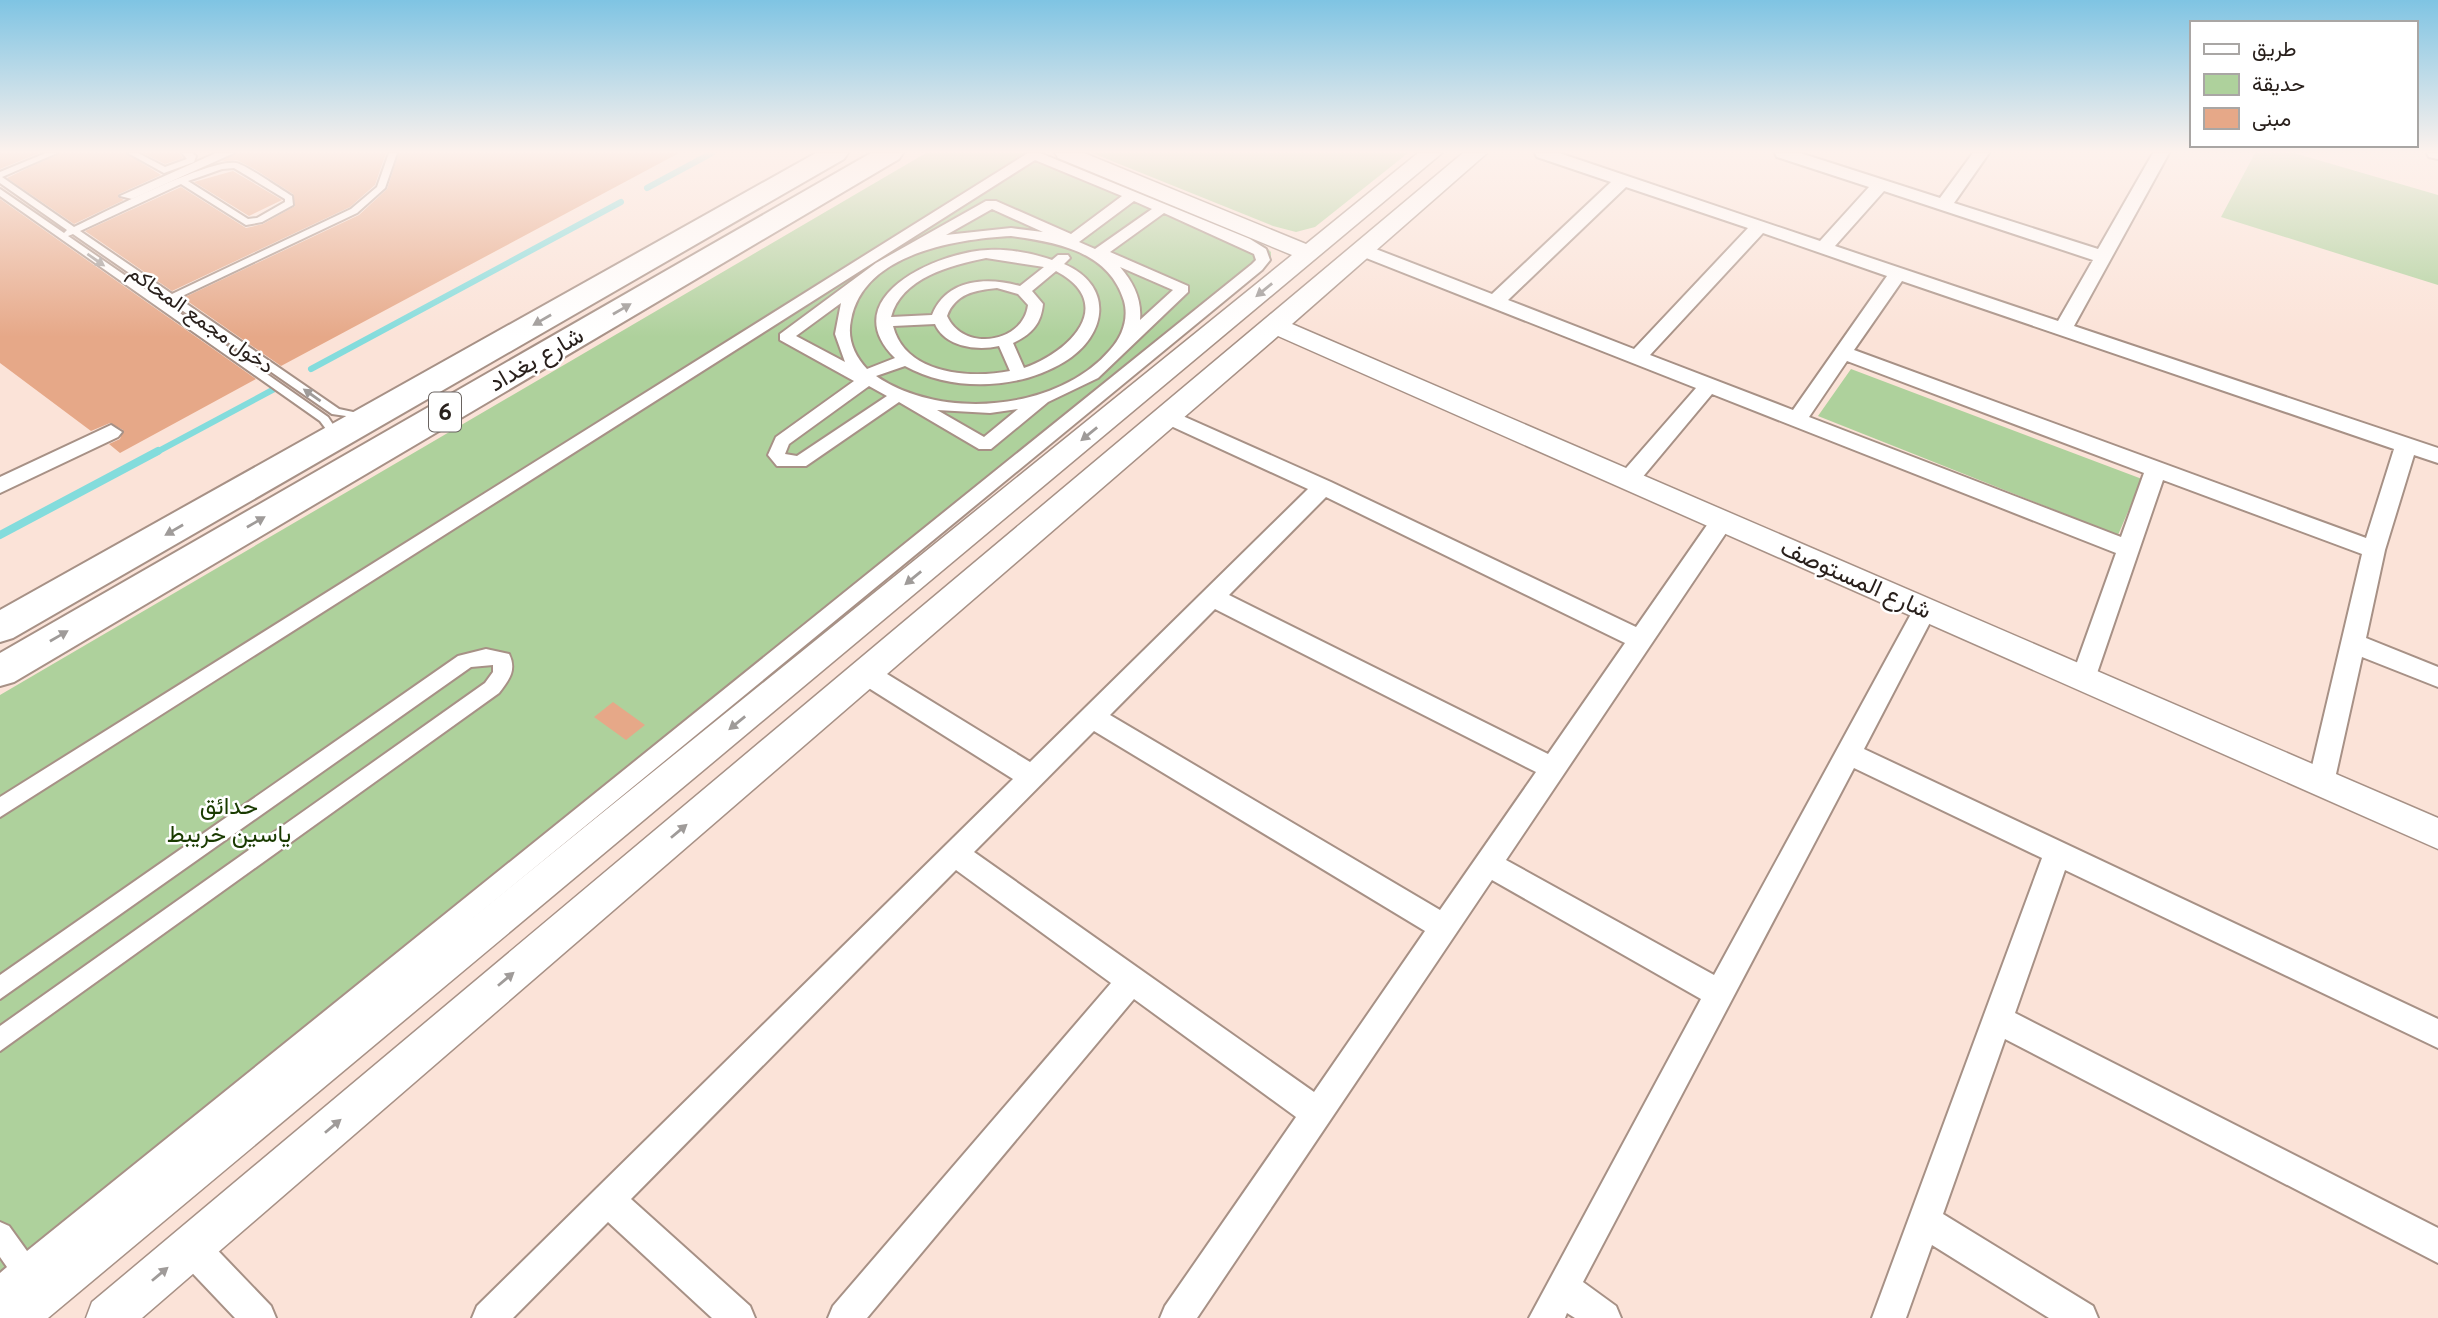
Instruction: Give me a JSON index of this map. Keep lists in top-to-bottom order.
{
  "streets": {
    "highway": ["شارع بغداد", "6"],
    "street": ["شارع المستوصف"],
    "lane": ["دخول مجمع المحاكم"]
  },
  "crossings": [
    ["دخول مجمع المحاكم", "شارع بغداد"]
  ],
  "parks": ["حدائق ياسين خريبط"],
  "legend": ["طريق", "حديقة", "مبنى"]
}
